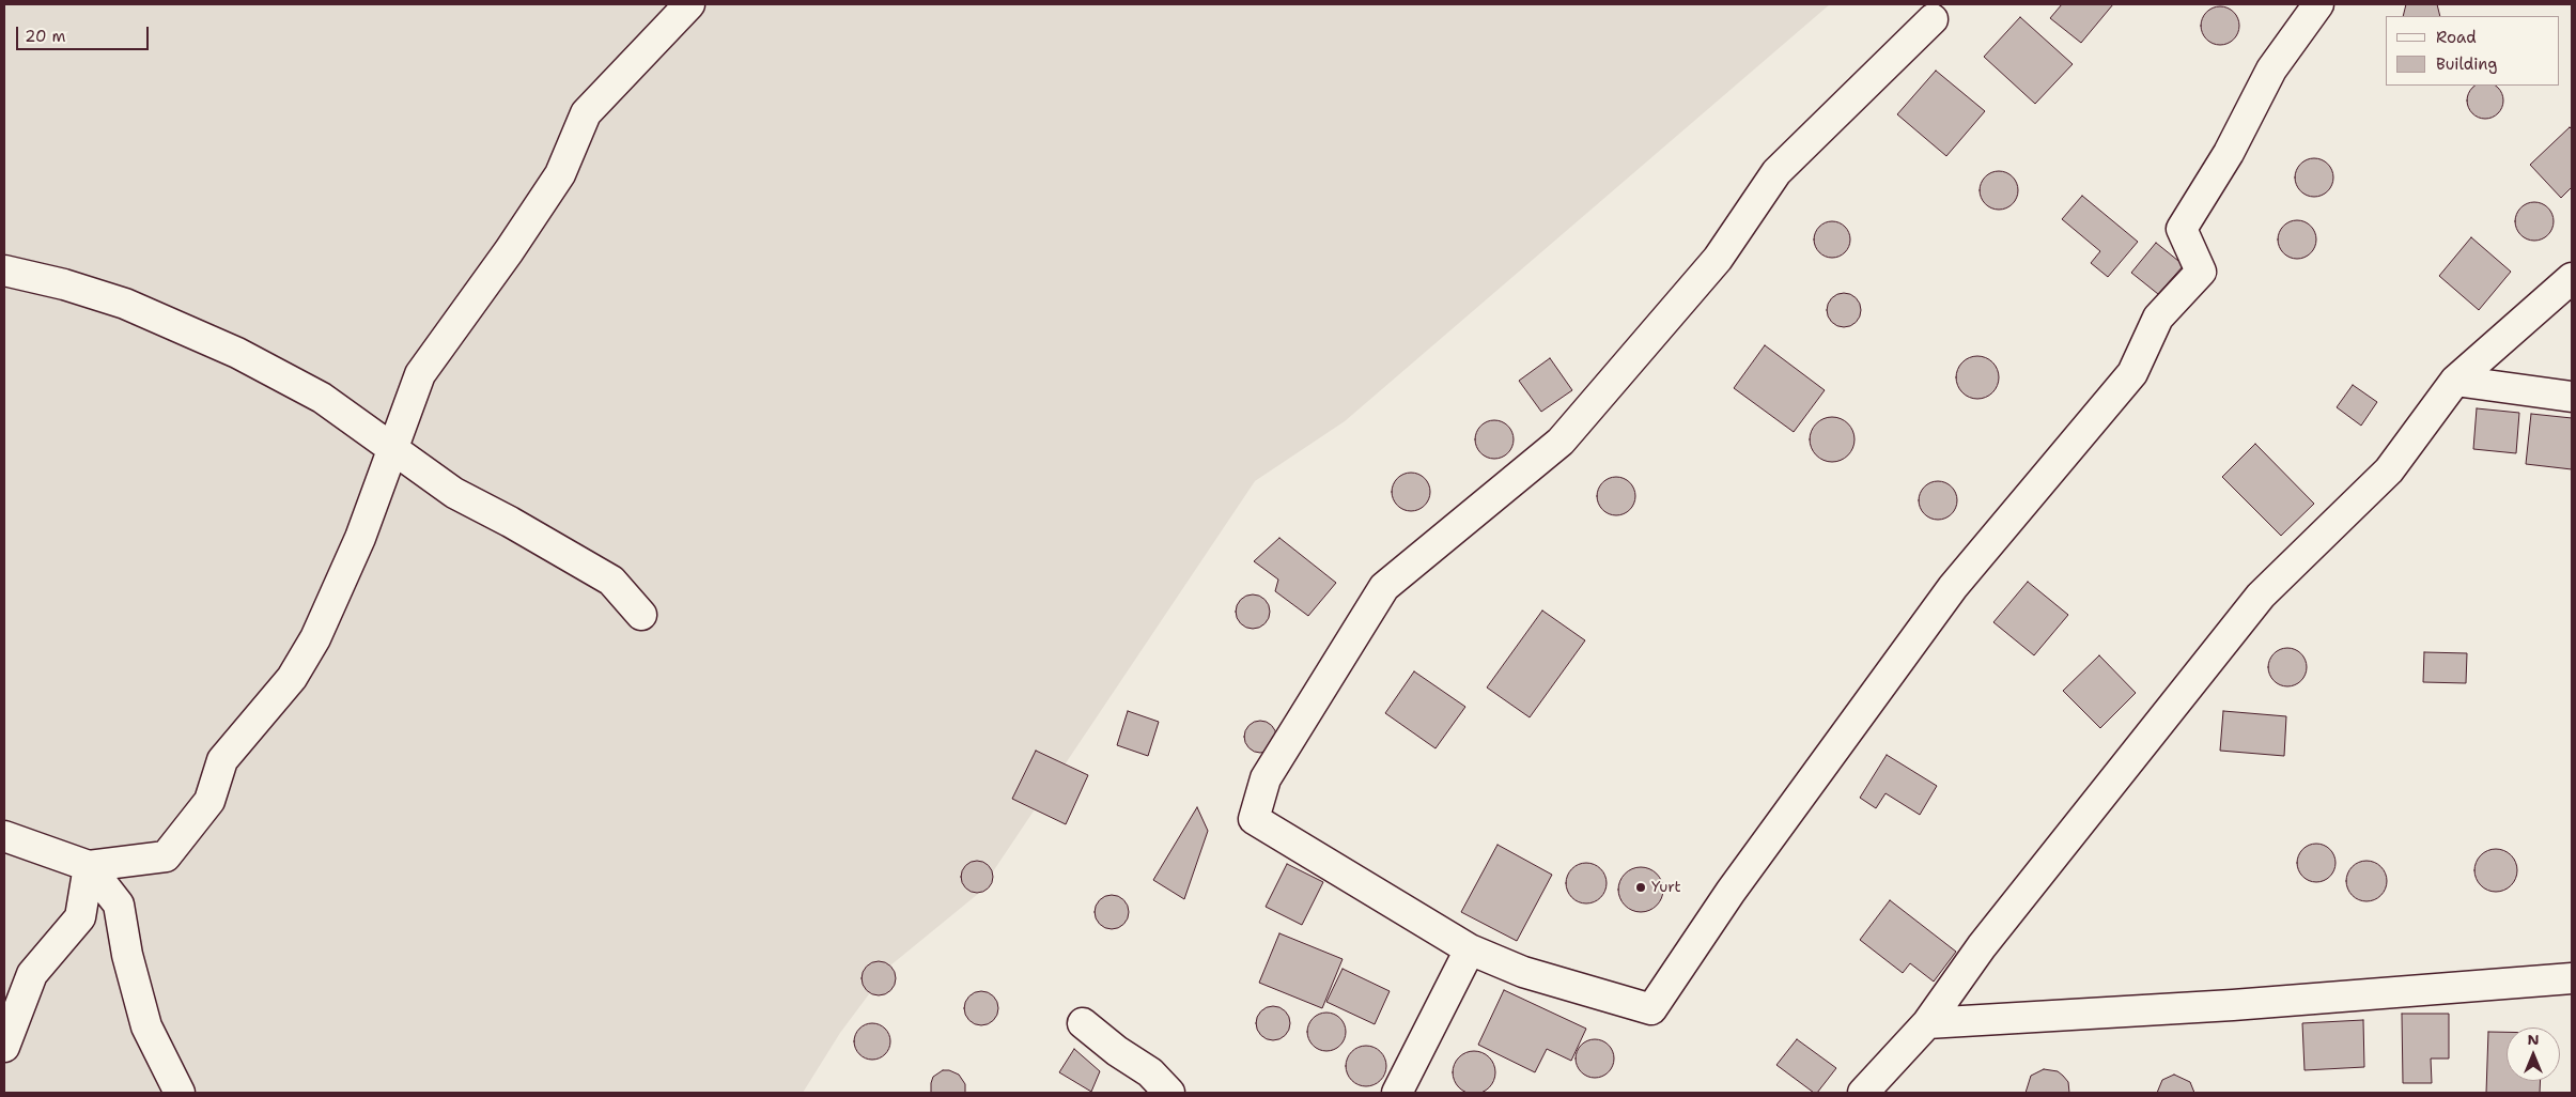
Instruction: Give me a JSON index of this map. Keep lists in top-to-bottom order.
{
  "places": ["Yurt"],
  "legend": ["Road", "Building"],
  "scale_bar": "20 m",
  "north": "top"
}
